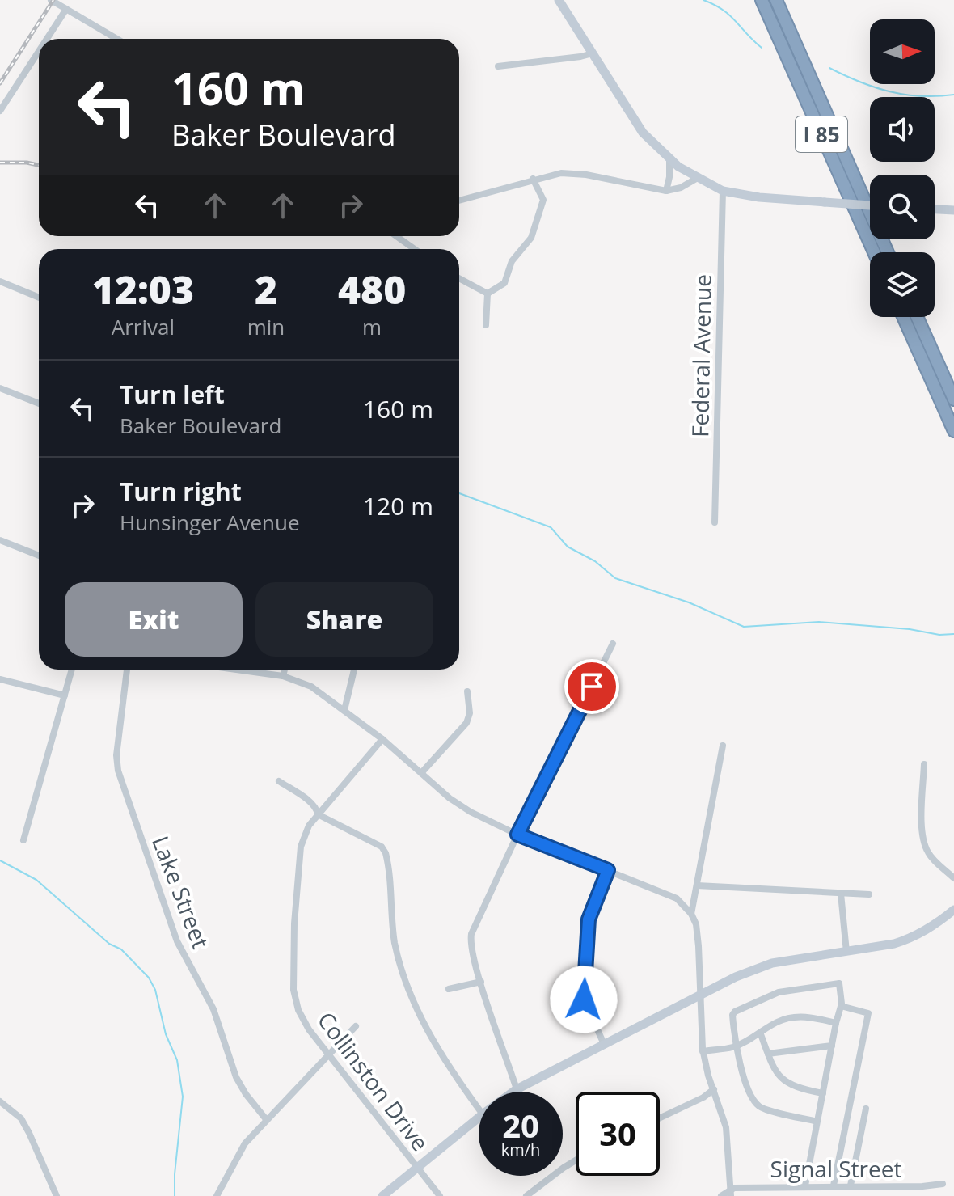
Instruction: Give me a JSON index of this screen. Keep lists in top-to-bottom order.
{
  "streets": {
    "highway": ["I 85"],
    "street": [
      "Federal Avenue",
      "Lake Street",
      "Collinston Drive",
      "Signal Street"
    ]
  },
  "north": "right",
  "page": {
    "turn": ["160 m", "Baker Boulevard"],
    "eta": [
      "12:03",
      "Arrival",
      "2",
      "min",
      "480",
      "m"
    ],
    "list": [
      {
        "name": "Turn left",
        "note": "Baker Boulevard",
        "value": "160 m"
      },
      {
        "name": "Turn right",
        "note": "Hunsinger Avenue",
        "value": "120 m"
      }
    ],
    "buttons": ["Exit", "Share"],
    "speed": "20 km/h",
    "limit": "30"
  }
}
